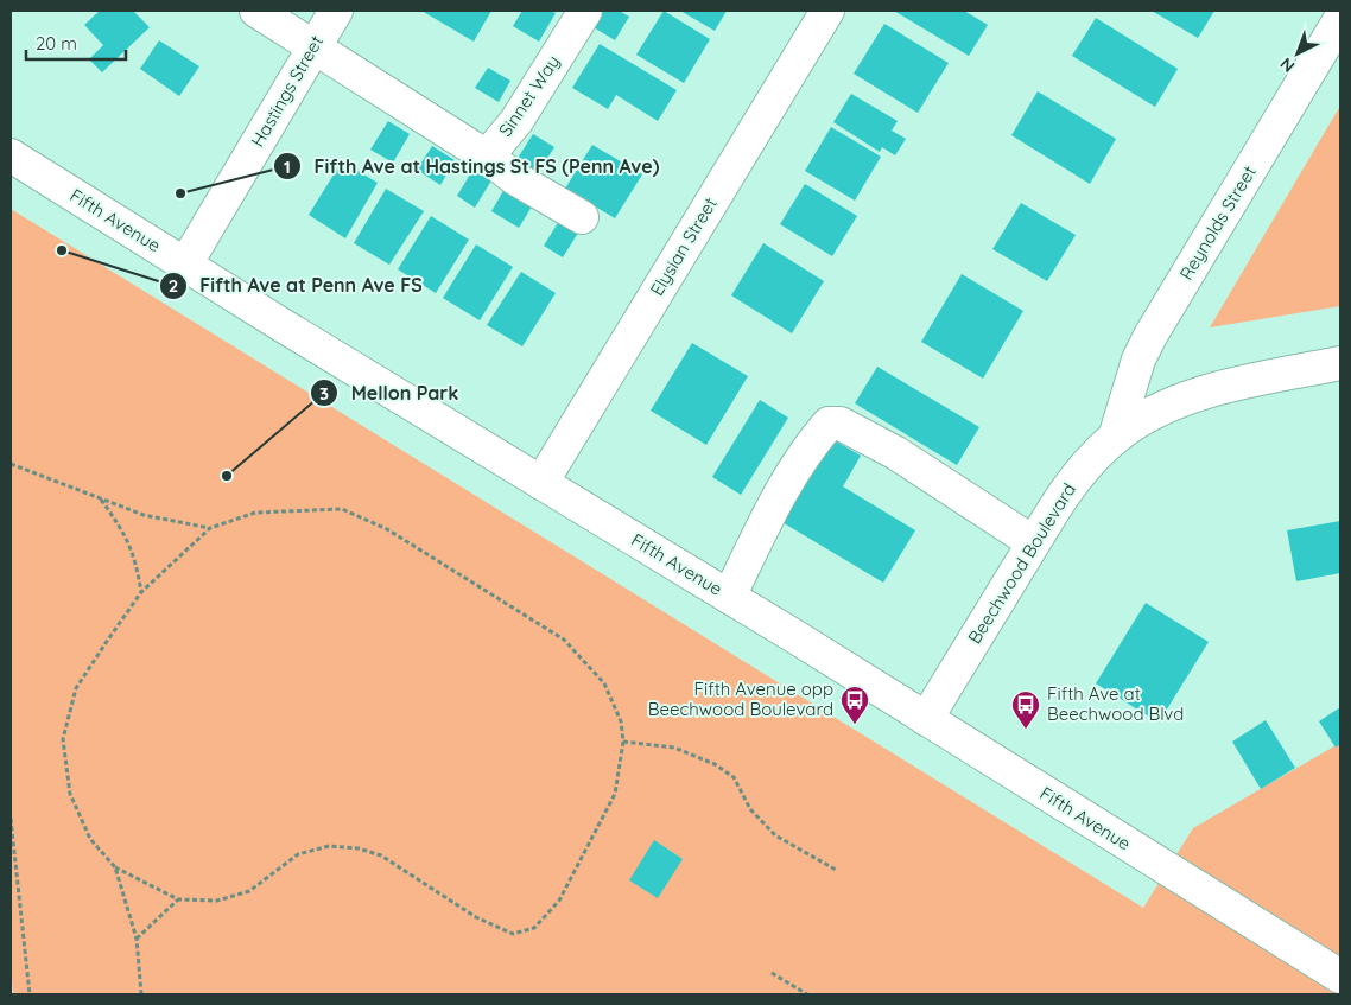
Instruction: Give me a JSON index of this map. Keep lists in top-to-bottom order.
{
  "streets": {
    "main road": [
      "Hastings Street",
      "Sinnet Way",
      "Fifth Avenue",
      "Reynolds Street",
      "Elysian Street",
      "Beechwood Boulevard"
    ]
  },
  "crossings": [
    ["Hastings Street", "Fifth Avenue"],
    ["Fifth Avenue", "Elysian Street"],
    ["Fifth Avenue", "Beechwood Boulevard"],
    ["Reynolds Street", "Beechwood Boulevard"]
  ],
  "places": {
    "other": ["Fifth Ave at Hastings St FS (Penn Ave)", "Fifth Ave at Penn Ave FS", "Mellon Park"],
    "bus stop": ["Fifth Avenue opp Beechwood Boulevard", "Fifth Ave at Beechwood Blvd"]
  },
  "scale_bar": "20 m",
  "north": "bottom left"
}
